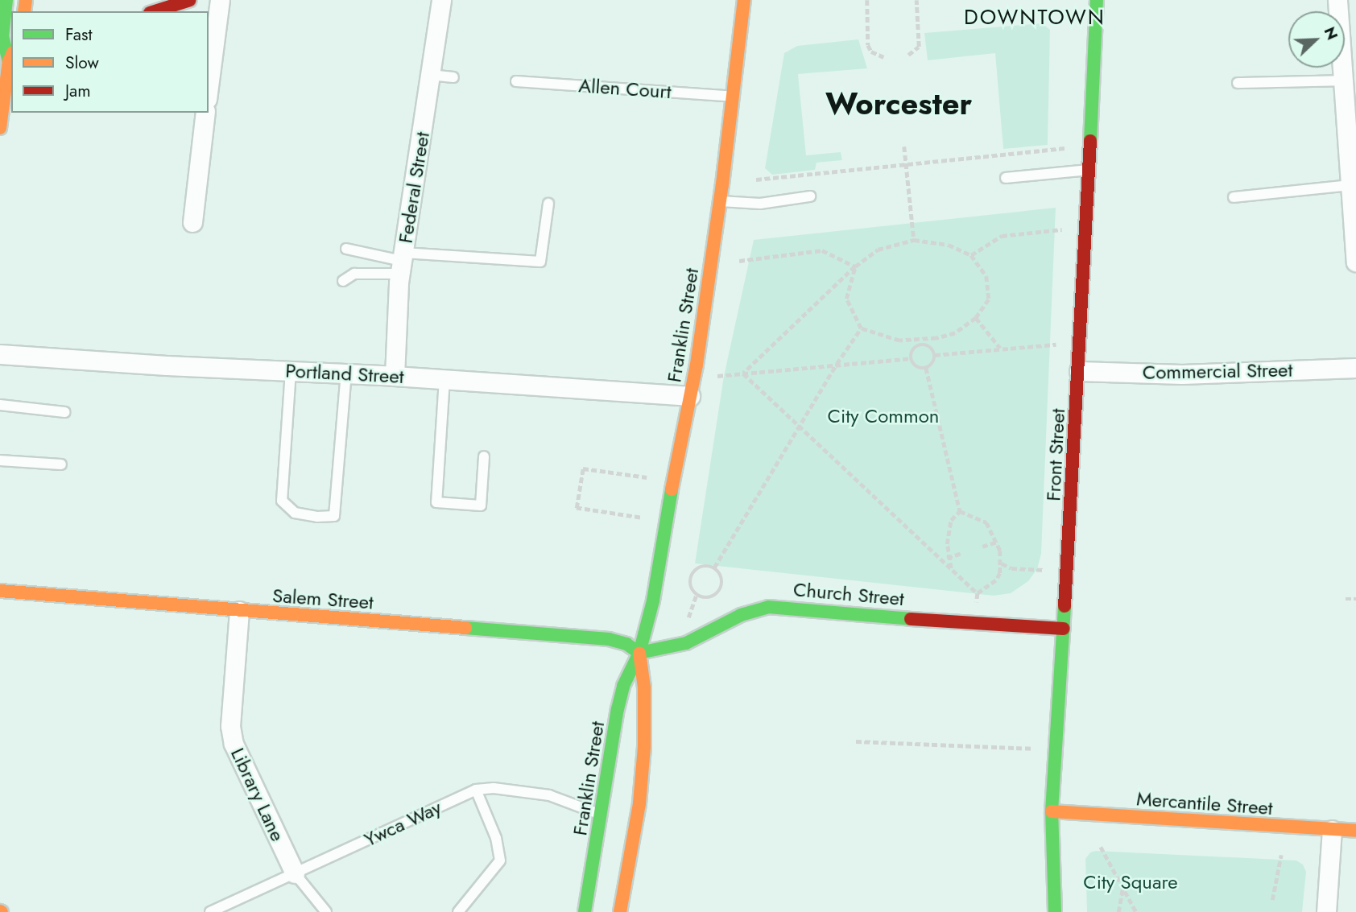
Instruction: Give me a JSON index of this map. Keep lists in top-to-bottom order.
{
  "streets": {
    "main road": [
      "Franklin Street",
      "Front Street",
      "Church Street",
      "Salem Street",
      "Mercantile Street"
    ],
    "street": [
      "Federal Street",
      "Commercial Street",
      "Portland Street",
      "Library Lane"
    ],
    "lane": ["Allen Court", "Ywca Way"]
  },
  "crossings": [
    ["Allen Court", "Franklin Street"],
    ["Federal Street", "Portland Street"],
    ["Franklin Street", "Portland Street"],
    ["Franklin Street", "Church Street"],
    ["Franklin Street", "Salem Street"],
    ["Franklin Street", "Ywca Way"],
    ["Commercial Street", "Front Street"],
    ["Front Street", "Church Street"],
    ["Front Street", "Mercantile Street"],
    ["Church Street", "Salem Street"],
    ["Salem Street", "Library Lane"],
    ["Library Lane", "Ywca Way"]
  ],
  "districts": ["DOWNTOWN", "Worcester"],
  "parks": ["City Common", "City Square"],
  "legend": ["Fast", "Slow", "Jam"],
  "north": "top right"
}
